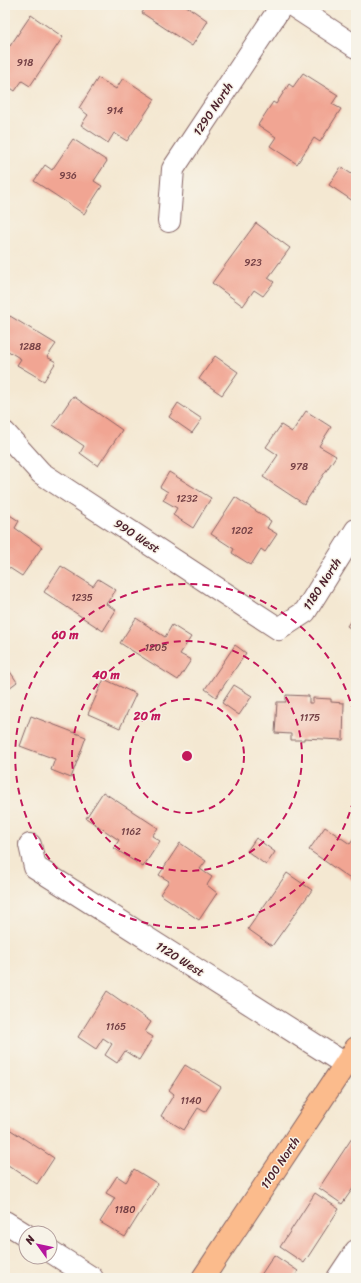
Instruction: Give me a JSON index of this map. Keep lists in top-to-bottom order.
{
  "streets": {
    "main road": ["1100 North"],
    "street": [
      "1290 North",
      "990 West",
      "1180 North",
      "1120 West"
    ]
  },
  "crossings": [
    ["990 West", "1180 North"],
    ["1120 West", "1100 North"]
  ],
  "house_numbers": [
    "918",
    "914",
    "936",
    "923",
    "1288",
    "978",
    "1232",
    "1202",
    "1235",
    "1205",
    "1175",
    "1162",
    "1165",
    "1140",
    "1180"
  ],
  "north": "top left",
  "rings": ["60 m", "40 m", "20 m"]
}
